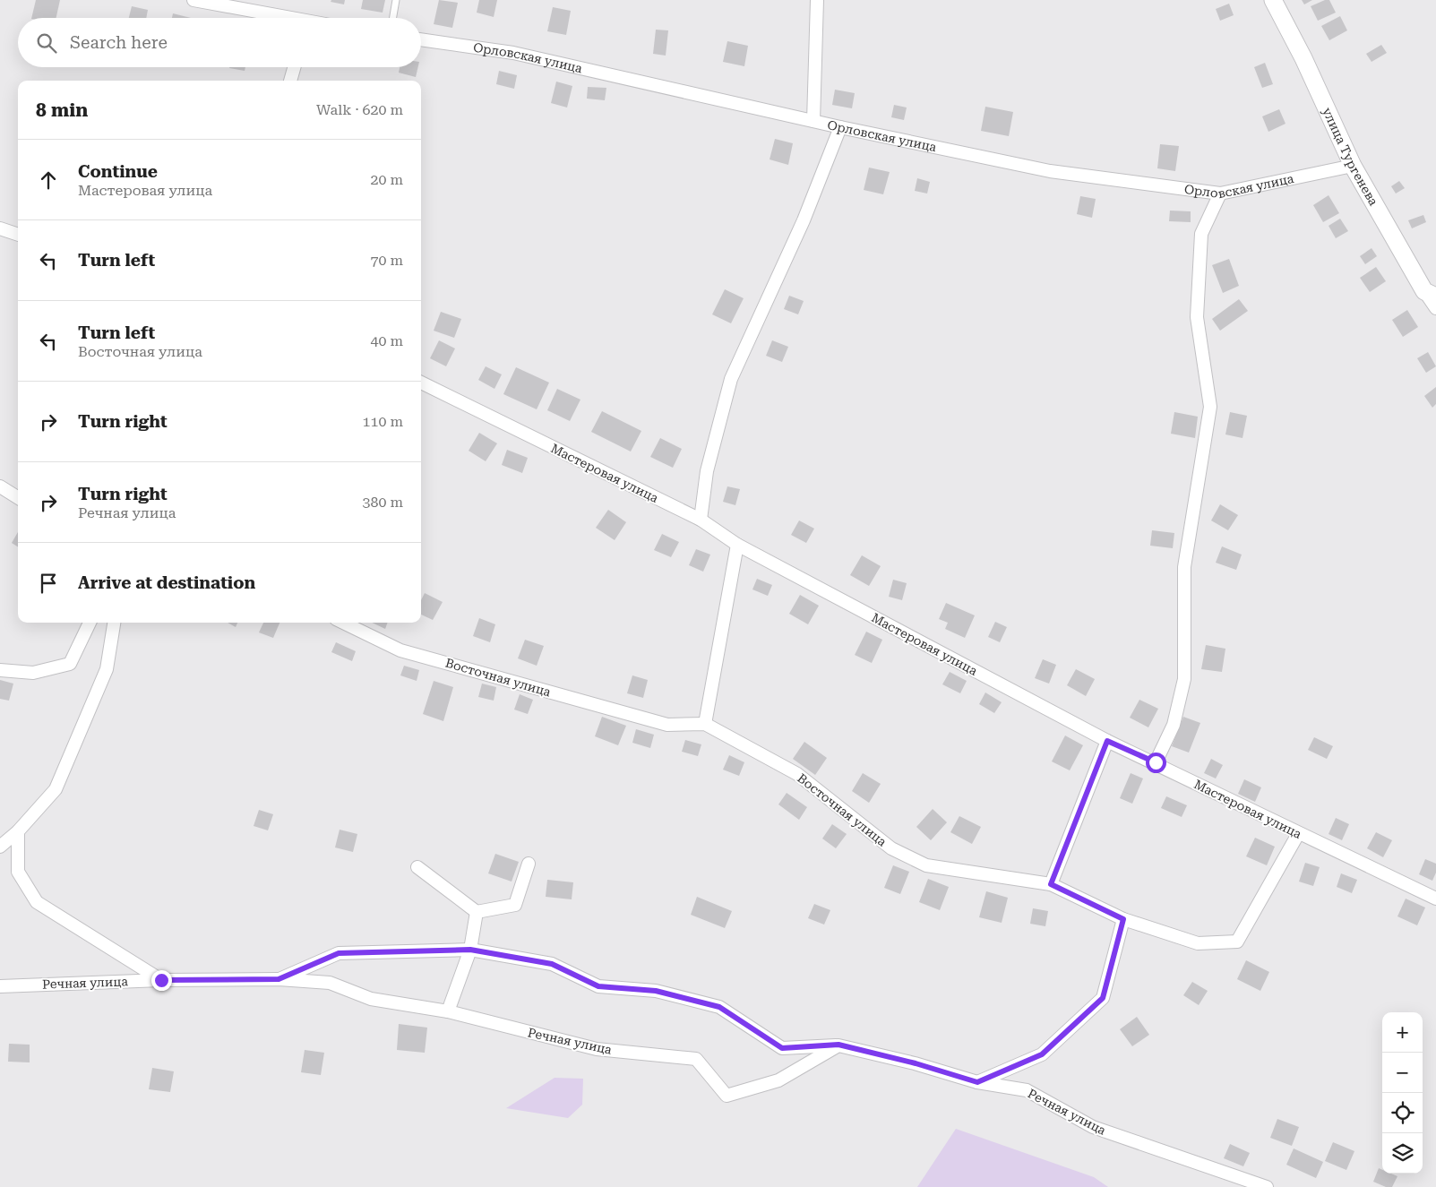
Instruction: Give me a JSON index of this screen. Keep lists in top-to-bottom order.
{
  "streets": {
    "main road": ["улица Тургенева"],
    "street": [
      "Орловская улица",
      "Мастеровая улица",
      "Восточная улица",
      "Речная улица"
    ]
  },
  "crossings": [
    ["Орловская улица", "улица Тургенева"],
    ["Мастеровая улица", "Восточная улица"]
  ],
  "page": {
    "search": "Search here",
    "heading": ["8 min", "Walk · 620 m"],
    "list": [
      ["Continue", "Мастеровая улица", "20 m"],
      ["Turn left", "70 m"],
      ["Turn left", "Восточная улица", "40 m"],
      ["Turn right", "110 m"],
      ["Turn right", "Речная улица", "380 m"],
      "Arrive at destination"
    ],
    "map_buttons": ["+", "−"]
  }
}
